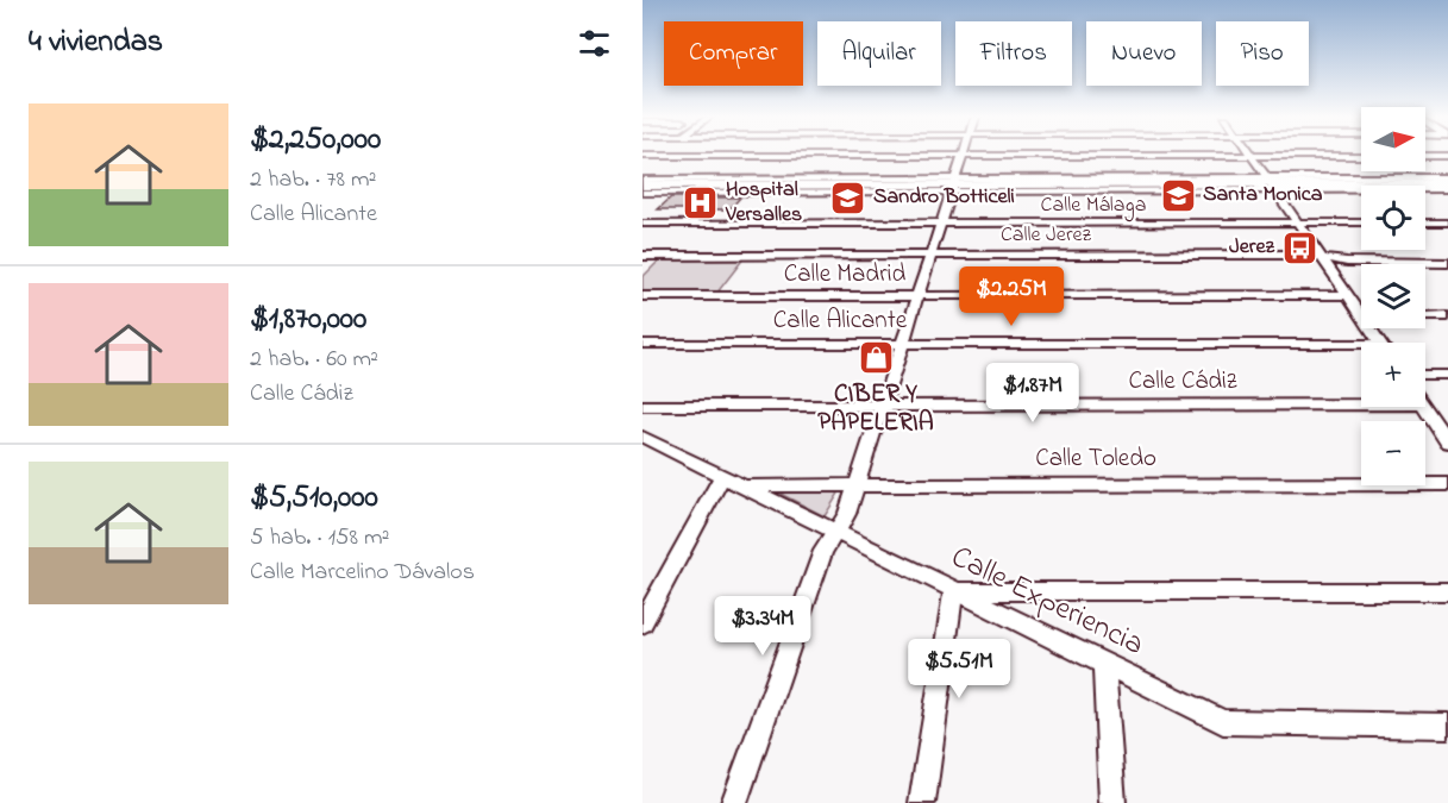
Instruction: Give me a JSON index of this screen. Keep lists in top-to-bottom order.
{
  "streets": {
    "street": [
      "Calle Málaga",
      "Calle Jerez",
      "Calle Madrid",
      "Calle Alicante",
      "Calle Cádiz",
      "Calle Toledo",
      "Calle Experiencia"
    ]
  },
  "crossings": [
    ["Calle Toledo", "Calle Experiencia"]
  ],
  "places": {
    "school or university": ["Santa Monica", "Sandro Botticeli"],
    "hospital": ["Hospital Versalles"],
    "bus stop": ["Jerez"],
    "shop": ["CIBER Y PAPELERIA"]
  },
  "north": "right",
  "page": {
    "heading": "4 viviendas",
    "chip": [
      "Comprar",
      "Alquilar",
      "Filtros",
      "Nuevo",
      "Piso"
    ],
    "list": [
      {
        "name": "$2,250,000",
        "note": "2 hab. · 78 m² · Calle Alicante"
      },
      {
        "name": "$1,870,000",
        "note": "2 hab. · 60 m² · Calle Cádiz"
      },
      {
        "name": "$5,510,000",
        "note": "5 hab. · 158 m² · Calle Marcelino Dávalos"
      }
    ],
    "map_buttons": ["+", "−"],
    "price": [
      "$2.25M",
      "$1.87M",
      "$3.34M",
      "$5.51M"
    ]
  }
}
